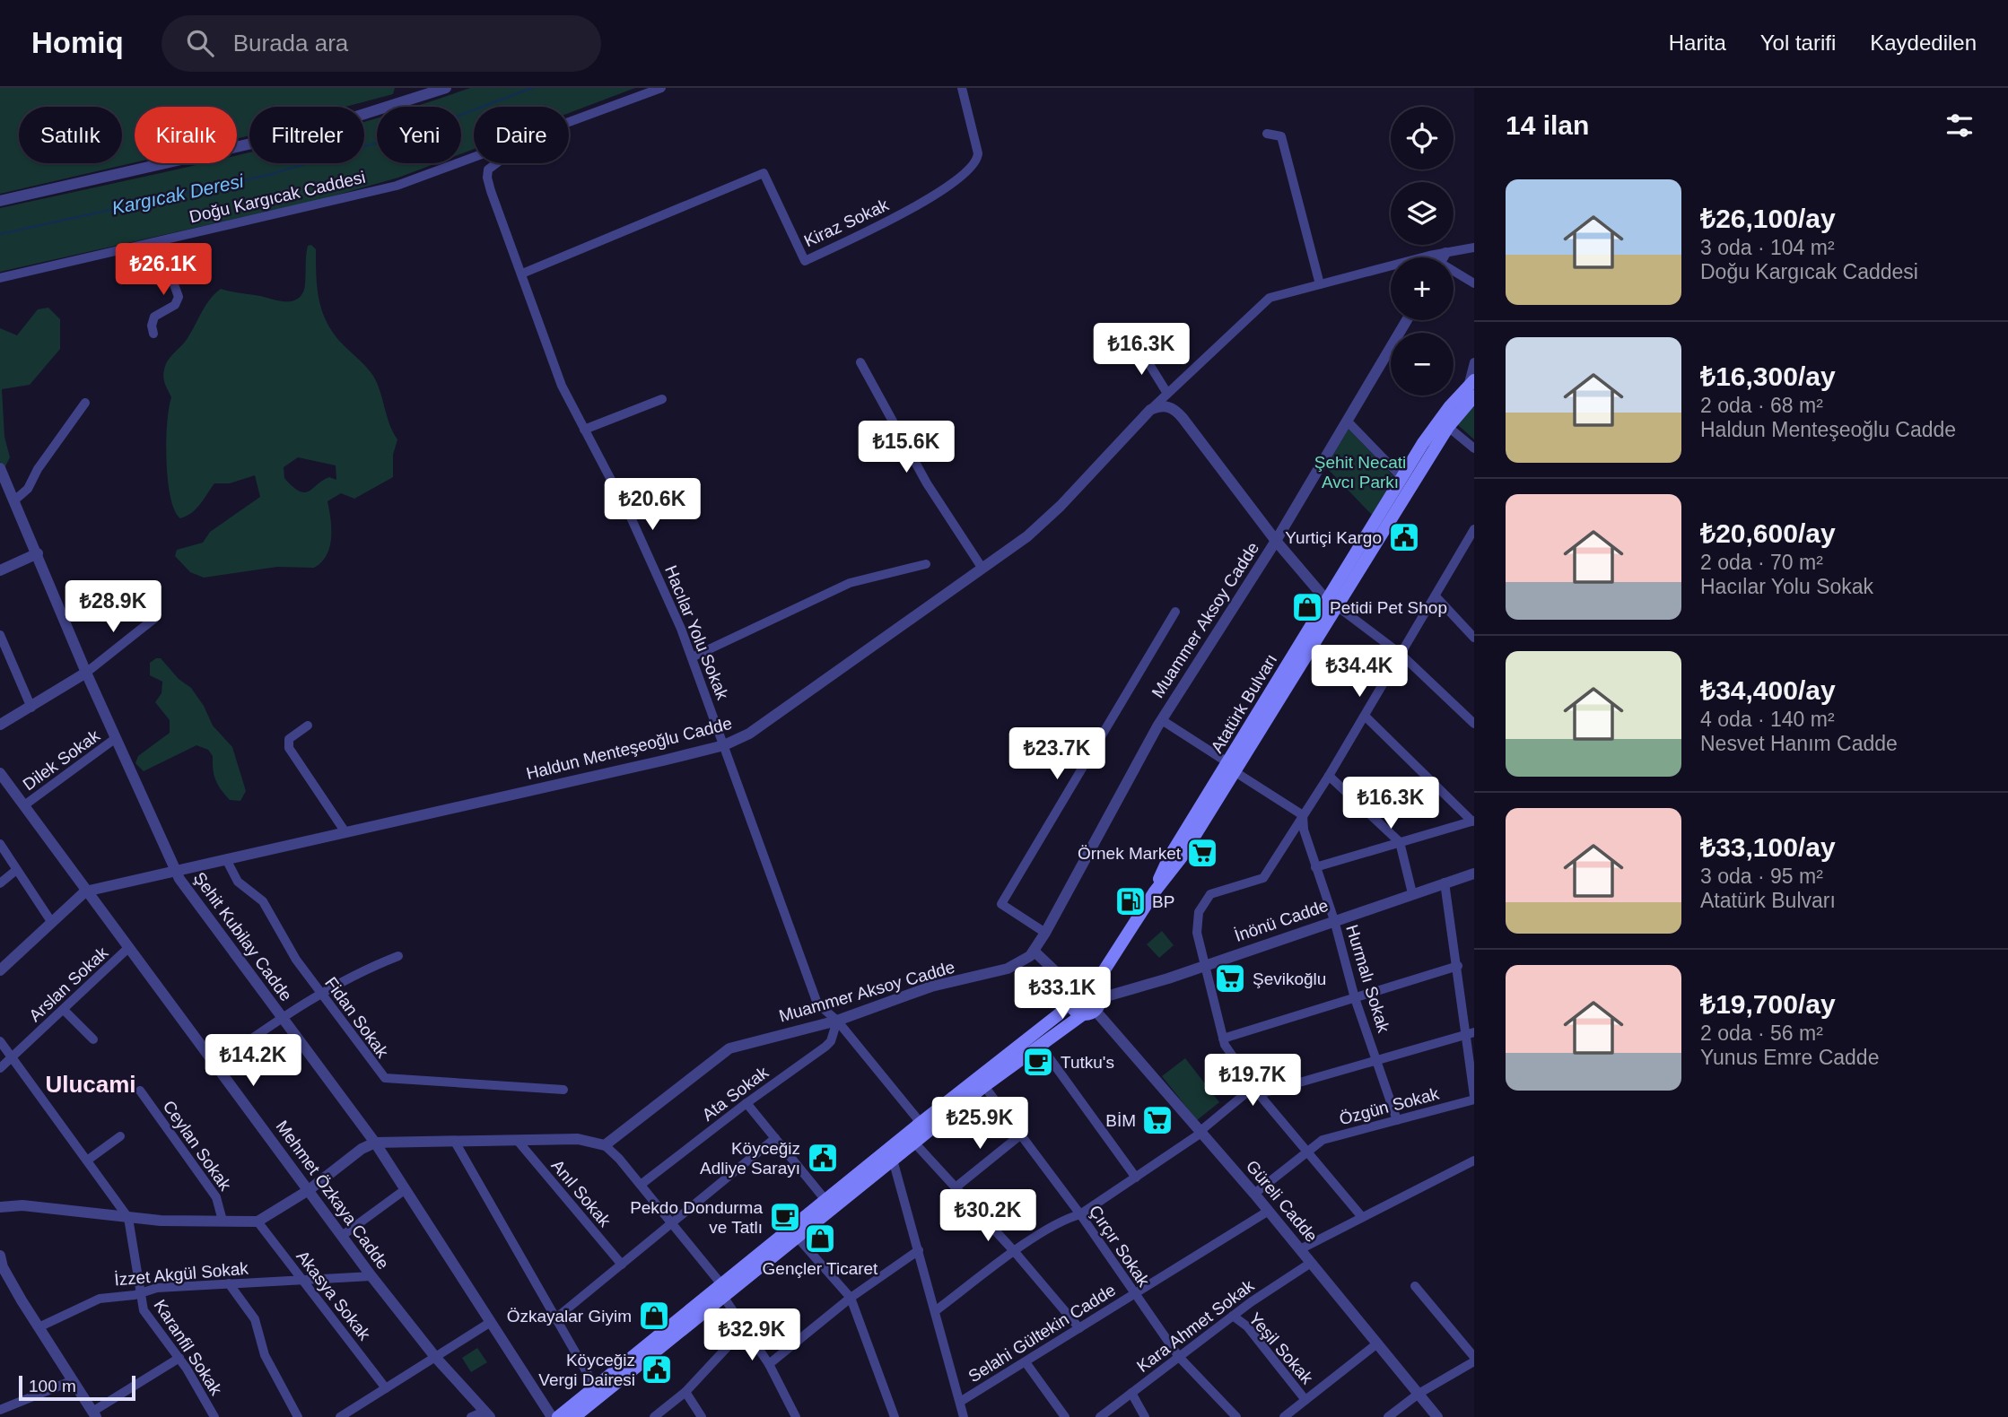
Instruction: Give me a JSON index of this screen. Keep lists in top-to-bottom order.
{
  "streets": {
    "main road": ["Atatürk Bulvarı"],
    "street": [
      "Doğu Kargıcak Caddesi",
      "Kiraz Sokak",
      "Muammer Aksoy Cadde",
      "Hacılar Yolu Sokak",
      "Haldun Menteşeoğlu Cadde",
      "Dilek Sokak",
      "İnönü Cadde",
      "Şehit Kubilay Cadde",
      "Hurmalı Sokak",
      "Arslan Sokak",
      "Fidan Sokak",
      "Ata Sokak",
      "Özgün Sokak",
      "Ceylan Sokak",
      "Anıl Sokak",
      "Mehmet Özkaya Cadde",
      "Güreli Cadde",
      "Çırçır Sokak",
      "İzzet Akgül Sokak",
      "Akasya Sokak",
      "Kara Ahmet Sokak",
      "Selahi Gültekin Cadde",
      "Karanfil Sokak",
      "Yeşil Sokak"
    ]
  },
  "crossings": [
    ["Kiraz Sokak", "Hacılar Yolu Sokak"],
    ["Muammer Aksoy Cadde", "Hacılar Yolu Sokak"],
    ["Muammer Aksoy Cadde", "Ata Sokak"],
    ["Hacılar Yolu Sokak", "Atatürk Bulvarı"],
    ["Hacılar Yolu Sokak", "Haldun Menteşeoğlu Cadde"],
    ["Hacılar Yolu Sokak", "Ata Sokak"],
    ["Atatürk Bulvarı", "İnönü Cadde"],
    ["Atatürk Bulvarı", "Güreli Cadde"],
    ["Atatürk Bulvarı", "Çırçır Sokak"],
    ["Haldun Menteşeoğlu Cadde", "Şehit Kubilay Cadde"],
    ["Haldun Menteşeoğlu Cadde", "Fidan Sokak"],
    ["Haldun Menteşeoğlu Cadde", "Mehmet Özkaya Cadde"],
    ["Dilek Sokak", "Şehit Kubilay Cadde"],
    ["Dilek Sokak", "Mehmet Özkaya Cadde"],
    ["İnönü Cadde", "Hurmalı Sokak"],
    ["İnönü Cadde", "Güreli Cadde"],
    ["Hurmalı Sokak", "Özgün Sokak"],
    ["Arslan Sokak", "Mehmet Özkaya Cadde"],
    ["Özgün Sokak", "Güreli Cadde"],
    ["Mehmet Özkaya Cadde", "İzzet Akgül Sokak"],
    ["Güreli Cadde", "Kara Ahmet Sokak"],
    ["Güreli Cadde", "Selahi Gültekin Cadde"],
    ["Çırçır Sokak", "Kara Ahmet Sokak"],
    ["Çırçır Sokak", "Selahi Gültekin Cadde"],
    ["İzzet Akgül Sokak", "Akasya Sokak"],
    ["İzzet Akgül Sokak", "Karanfil Sokak"],
    ["Kara Ahmet Sokak", "Yeşil Sokak"]
  ],
  "districts": ["Ulucami"],
  "water": ["Kargıcak Deresi"],
  "parks": ["Şehit Necati Avcı Parkı"],
  "places": {
    "public building": ["Yurtiçi Kargo", "Köyceğiz Adliye Sarayı", "Köyceğiz Vergi Dairesi"],
    "shop": ["Petidi Pet Shop", "Gençler Ticaret", "Özkayalar Giyim"],
    "supermarket": ["Örnek Market", "Şevikoğlu", "BİM"],
    "fuel station": ["BP"],
    "cafe": ["Tutku's", "Pekdo Dondurma ve Tatlı"]
  },
  "scale_bar": "100 m",
  "page": {
    "header": "Homiq",
    "search": "Burada ara",
    "nav": ["Harita", "Yol tarifi", "Kaydedilen"],
    "heading": "14 ilan",
    "map_buttons": ["+", "−"],
    "chip": [
      "Satılık",
      "Kiralık",
      "Filtreler",
      "Yeni",
      "Daire"
    ],
    "list": [
      {
        "name": "₺26,100/ay",
        "note": "3 oda · 104 m² · Doğu Kargıcak Caddesi"
      },
      {
        "name": "₺16,300/ay",
        "note": "2 oda · 68 m² · Haldun Menteşeoğlu Cadde"
      },
      {
        "name": "₺20,600/ay",
        "note": "2 oda · 70 m² · Hacılar Yolu Sokak"
      },
      {
        "name": "₺34,400/ay",
        "note": "4 oda · 140 m² · Nesvet Hanım Cadde"
      },
      {
        "name": "₺33,100/ay",
        "note": "3 oda · 95 m² · Atatürk Bulvarı"
      },
      {
        "name": "₺19,700/ay",
        "note": "2 oda · 56 m² · Yunus Emre Cadde"
      }
    ],
    "price": [
      "₺26.1K",
      "₺16.3K",
      "₺15.6K",
      "₺20.6K",
      "₺28.9K",
      "₺34.4K",
      "₺23.7K",
      "₺16.3K",
      "₺33.1K",
      "₺14.2K",
      "₺19.7K",
      "₺25.9K",
      "₺30.2K",
      "₺32.9K"
    ],
    "scale": "100 m"
  }
}
